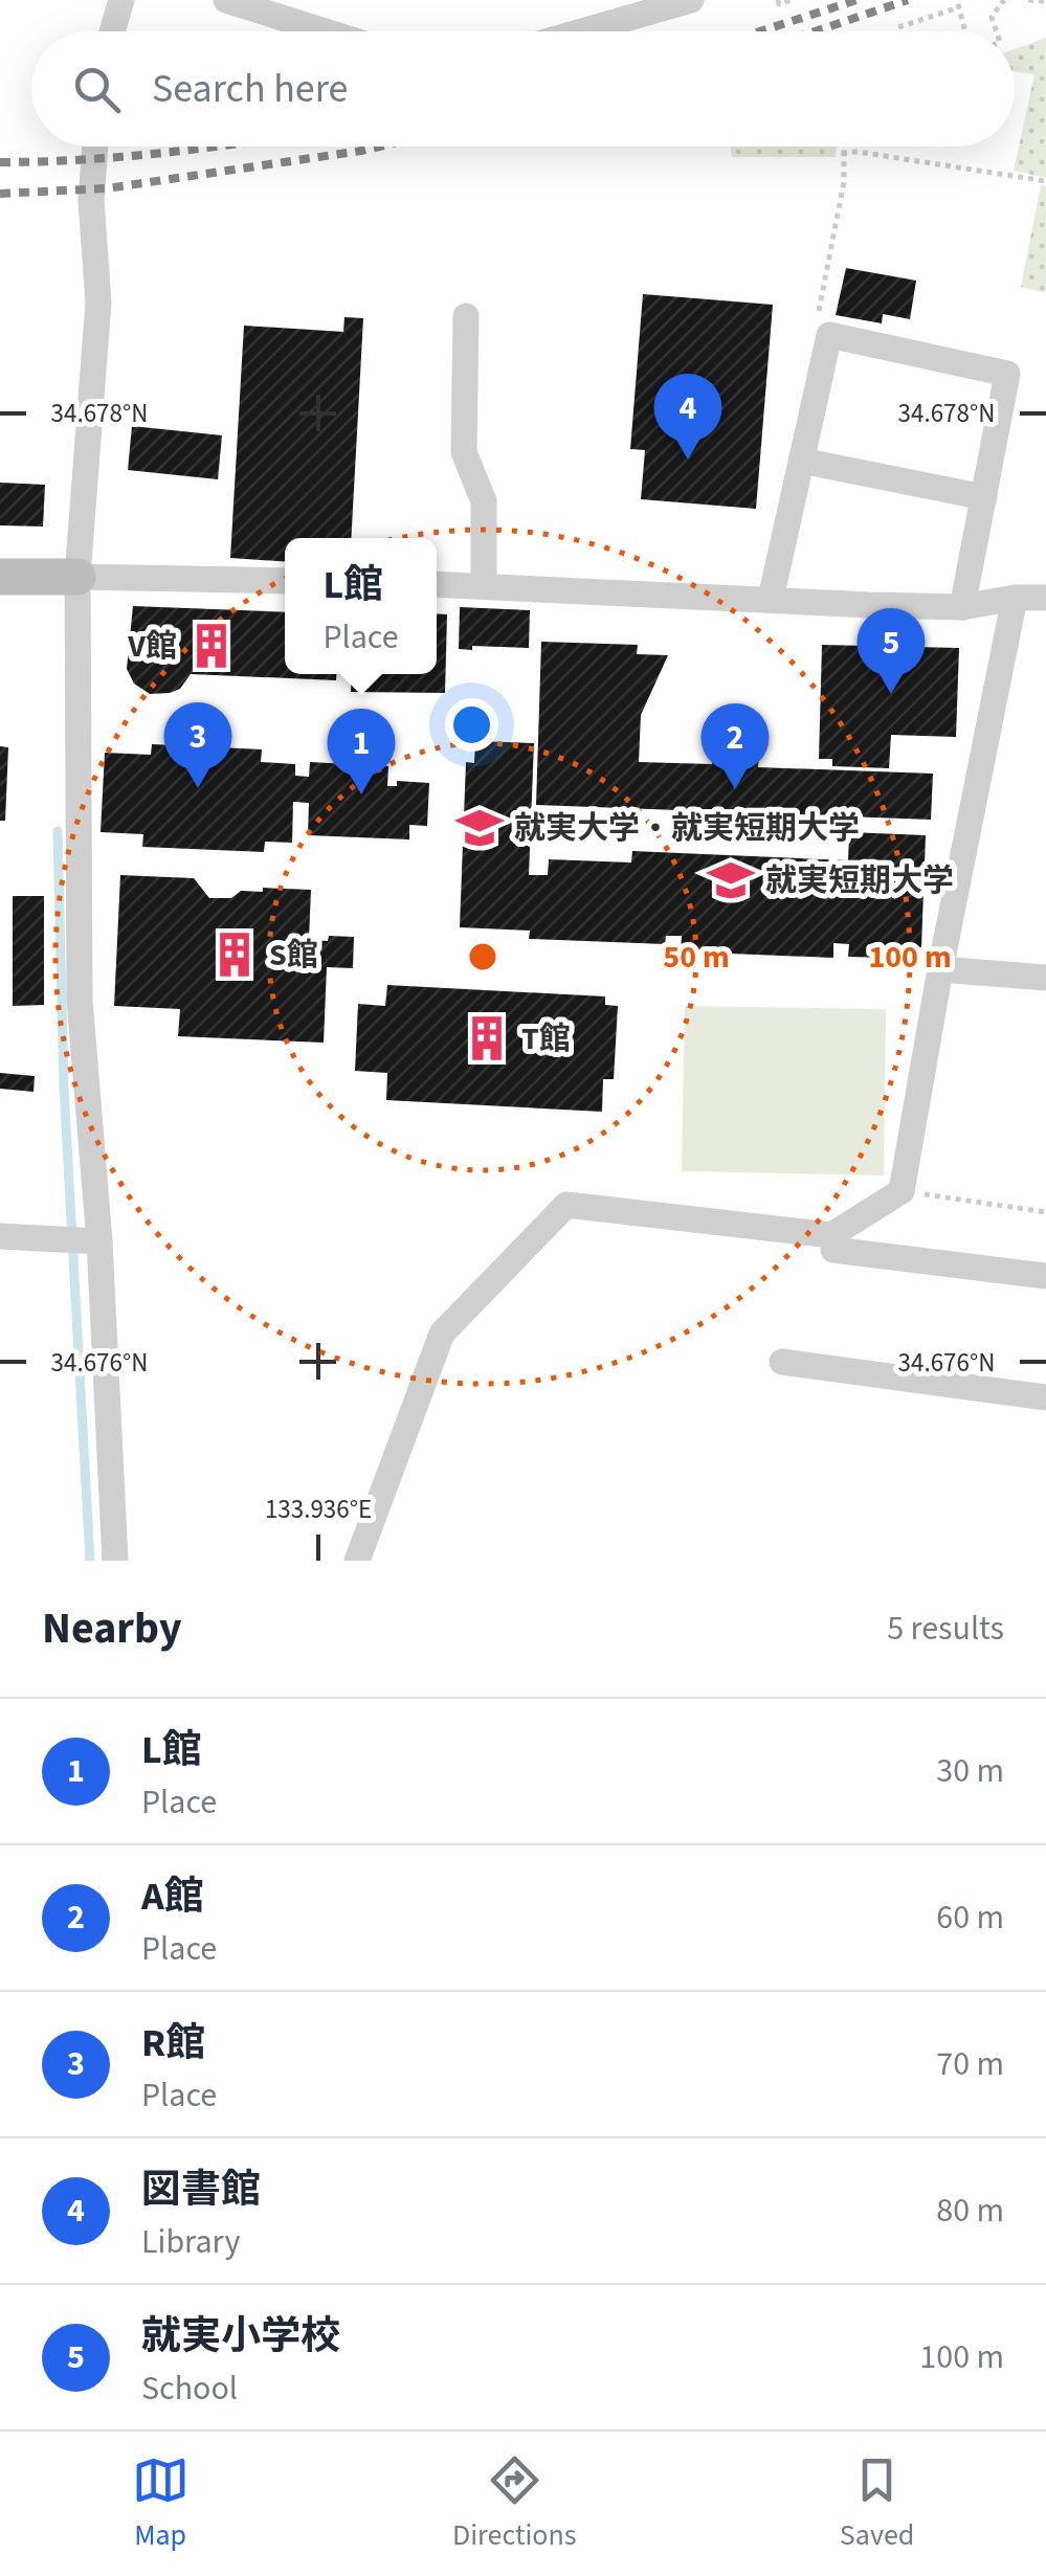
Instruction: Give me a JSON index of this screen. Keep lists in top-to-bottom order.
{
  "places": {
    "building": ["V館", "S館", "T館"],
    "school or university": ["就実大学・就実短期大学", "就実短期大学"]
  },
  "page": {
    "search": "Search here",
    "pins": [
      "4",
      "5",
      "3",
      "2",
      "1"
    ],
    "popup": ["L館", "Place"],
    "heading": ["Nearby", "5 results"],
    "list": [
      {
        "mark": "1",
        "name": "L館",
        "note": "Place",
        "value": "30 m"
      },
      {
        "mark": "2",
        "name": "A館",
        "note": "Place",
        "value": "60 m"
      },
      {
        "mark": "3",
        "name": "R館",
        "note": "Place",
        "value": "70 m"
      },
      {
        "mark": "4",
        "name": "図書館",
        "note": "Library",
        "value": "80 m"
      },
      {
        "mark": "5",
        "name": "就実小学校",
        "note": "School",
        "value": "100 m"
      }
    ],
    "nav": ["Map", "Directions", "Saved"]
  },
  "coordinates": ["34.678°N", "34.676°N", "133.936°E"],
  "rings": ["50 m", "100 m"]
}
